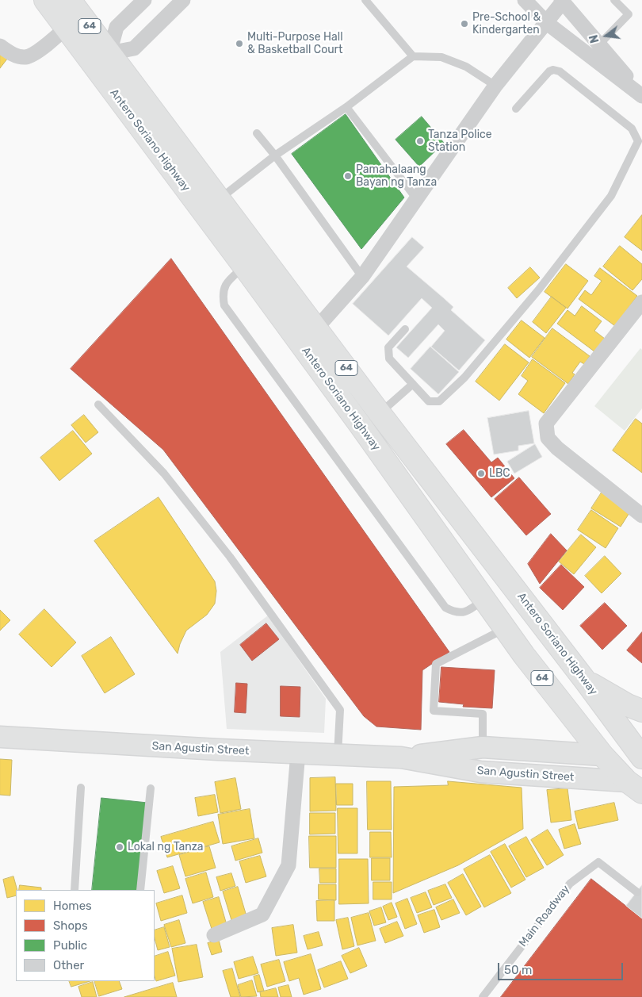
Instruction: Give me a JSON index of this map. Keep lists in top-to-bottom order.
{
  "streets": {
    "main road": ["64", "Antero Soriano Highway", "San Agustin Street"],
    "lane": ["Main Roadway"]
  },
  "crossings": [
    ["64", "Antero Soriano Highway"],
    ["64", "San Agustin Street"],
    ["Antero Soriano Highway", "San Agustin Street"]
  ],
  "places": [
    "Pre-School & Kindergarten",
    "Multi-Purpose Hall & Basketball Court",
    "Tanza Police Station",
    "Pamahalaang Bayan ng Tanza",
    "LBC",
    "Lokal ng Tanza"
  ],
  "legend": [
    "Homes",
    "Shops",
    "Public",
    "Other"
  ],
  "scale_bar": "50 m",
  "north": "left"
}
